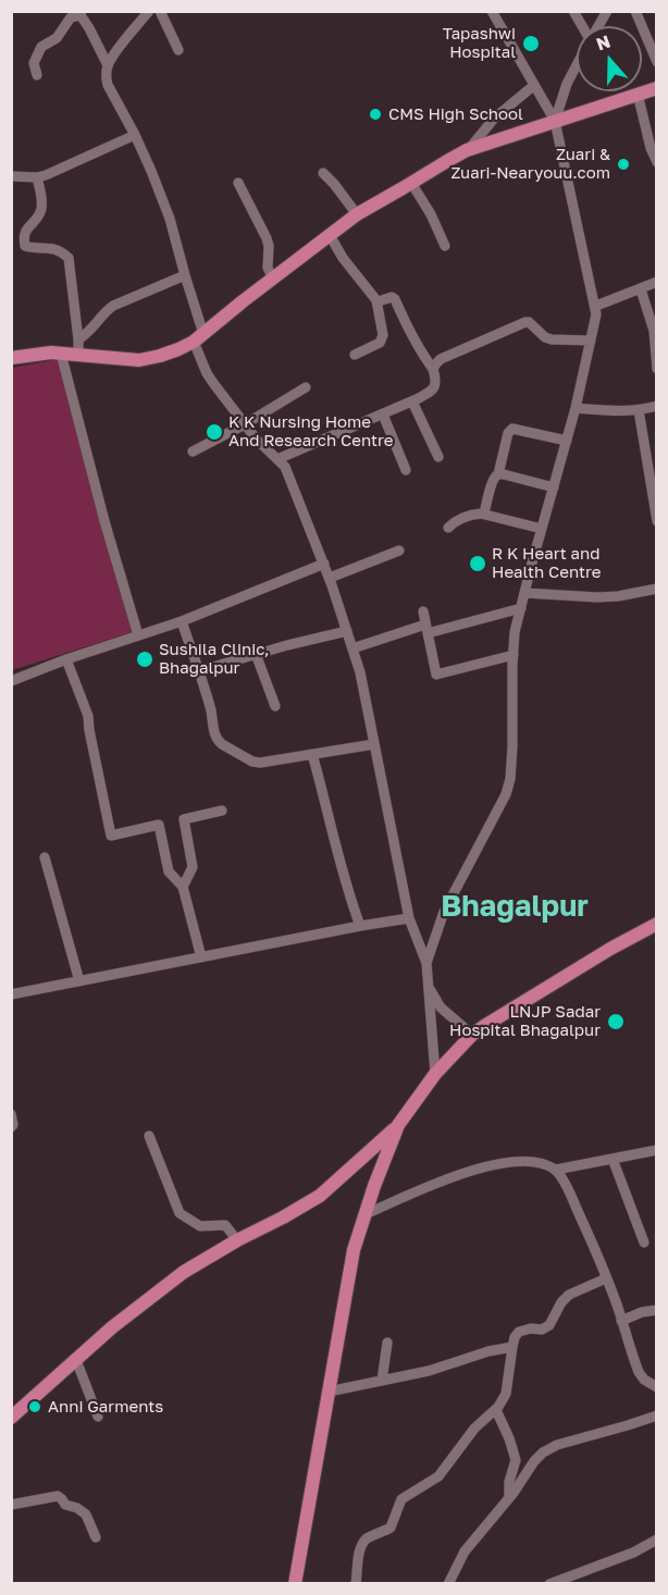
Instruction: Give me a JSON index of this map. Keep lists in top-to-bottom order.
{
  "districts": ["Bhagalpur"],
  "places": [
    "Tapashwi Hospital",
    "CMS High School",
    "Zuari & Zuari-Nearyouu.com",
    "K K Nursing Home And Research Centre",
    "R K Heart and Health Centre",
    "Sushila Clinic, Bhagalpur",
    "LNJP Sadar Hospital Bhagalpur",
    "Anni Garments"
  ],
  "north": "top"
}
